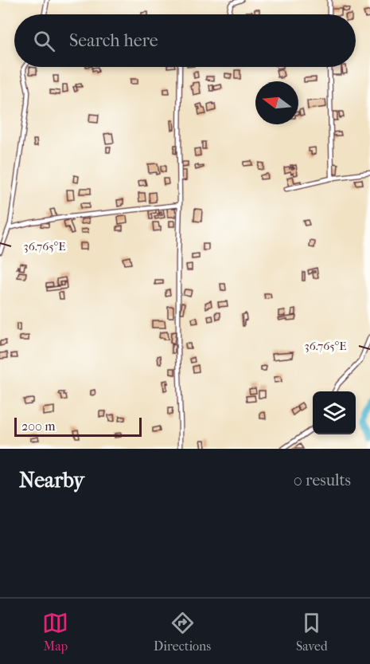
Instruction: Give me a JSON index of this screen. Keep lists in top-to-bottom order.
{
  "scale_bar": "200 m",
  "north": "left",
  "page": {
    "search": "Search here",
    "scale": "200 m",
    "heading": ["Nearby", "0 results"],
    "nav": ["Map", "Directions", "Saved"]
  },
  "coordinates": ["36.765°E"]
}
